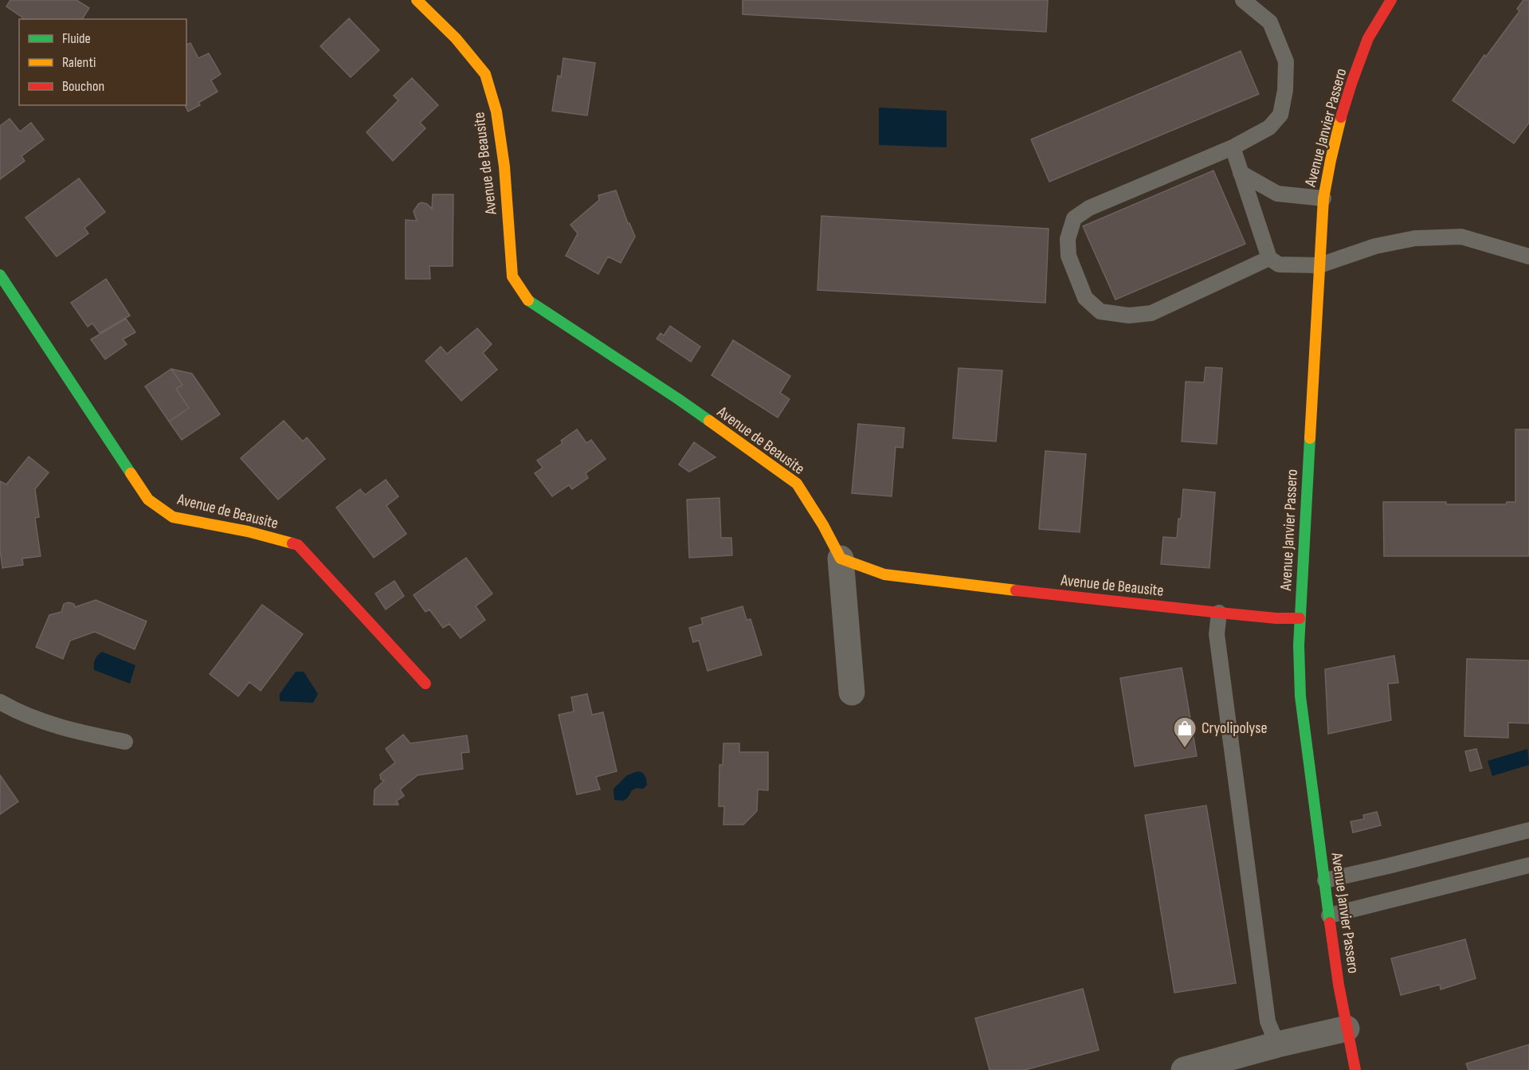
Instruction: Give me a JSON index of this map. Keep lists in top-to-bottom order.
{
  "streets": {
    "street": ["Avenue Janvier Passero", "Avenue de Beausite"]
  },
  "crossings": [
    ["Avenue Janvier Passero", "Avenue de Beausite"]
  ],
  "places": {
    "shop": ["Cryolipolyse"]
  },
  "legend": ["Fluide", "Ralenti", "Bouchon"]
}
